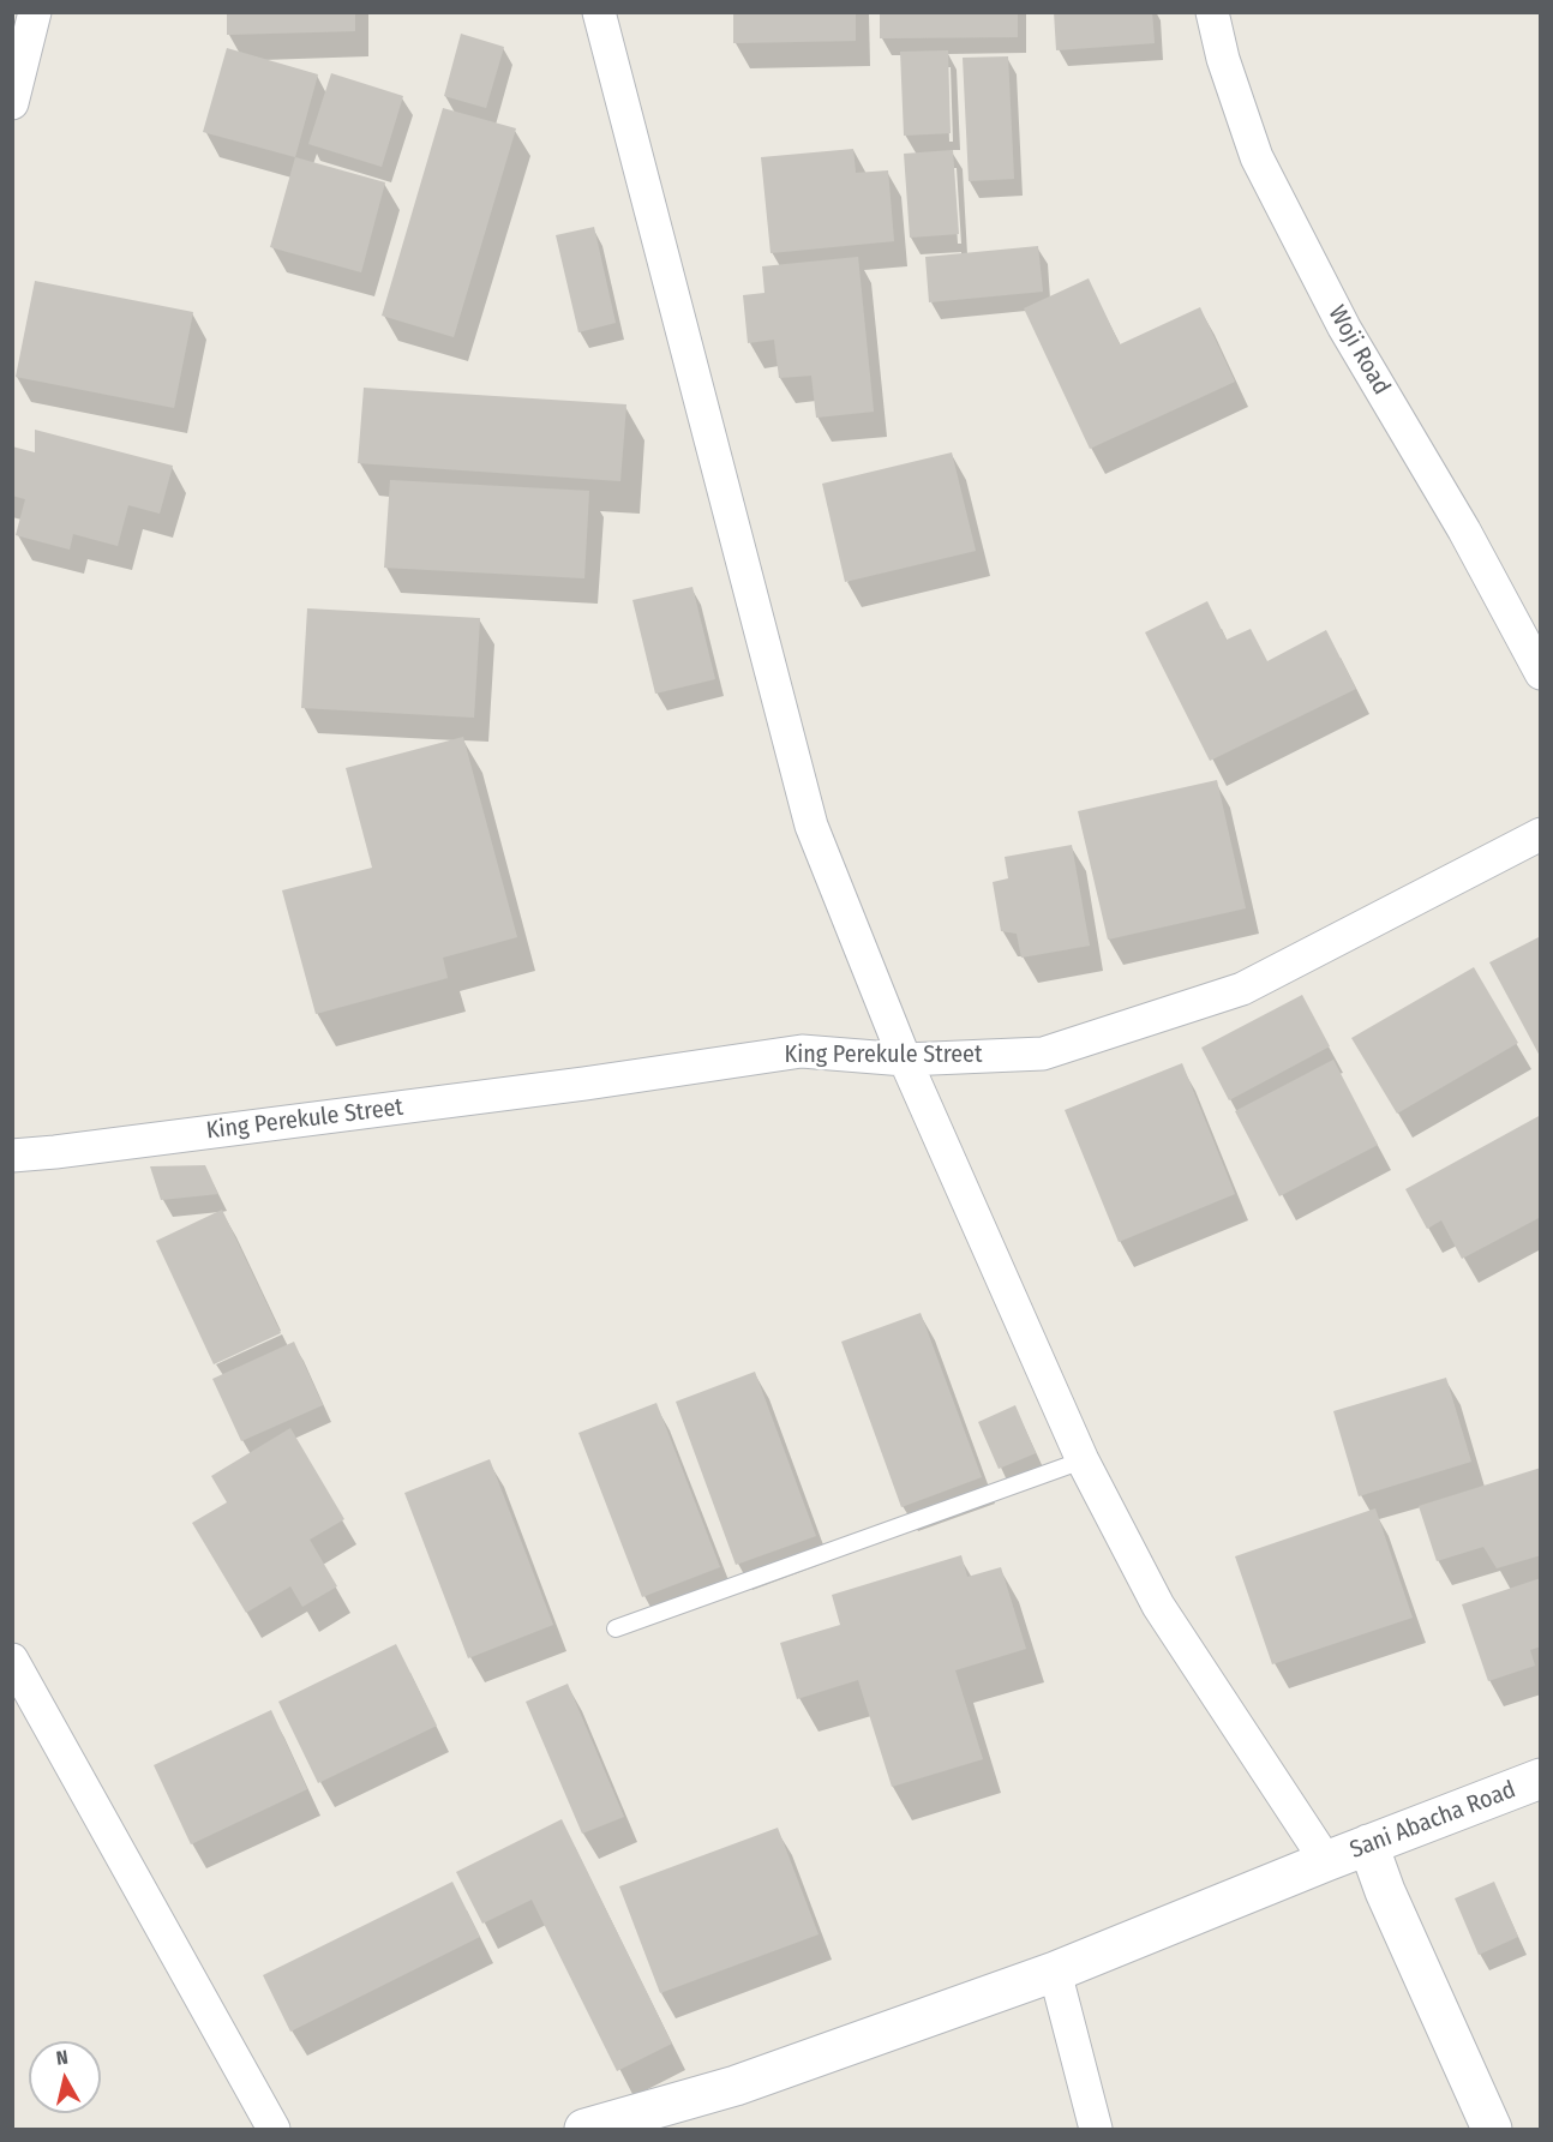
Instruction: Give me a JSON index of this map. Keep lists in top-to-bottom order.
{
  "streets": {
    "street": ["Woji Road", "King Perekule Street", "Sani Abacha Road"]
  },
  "north": "top"
}
